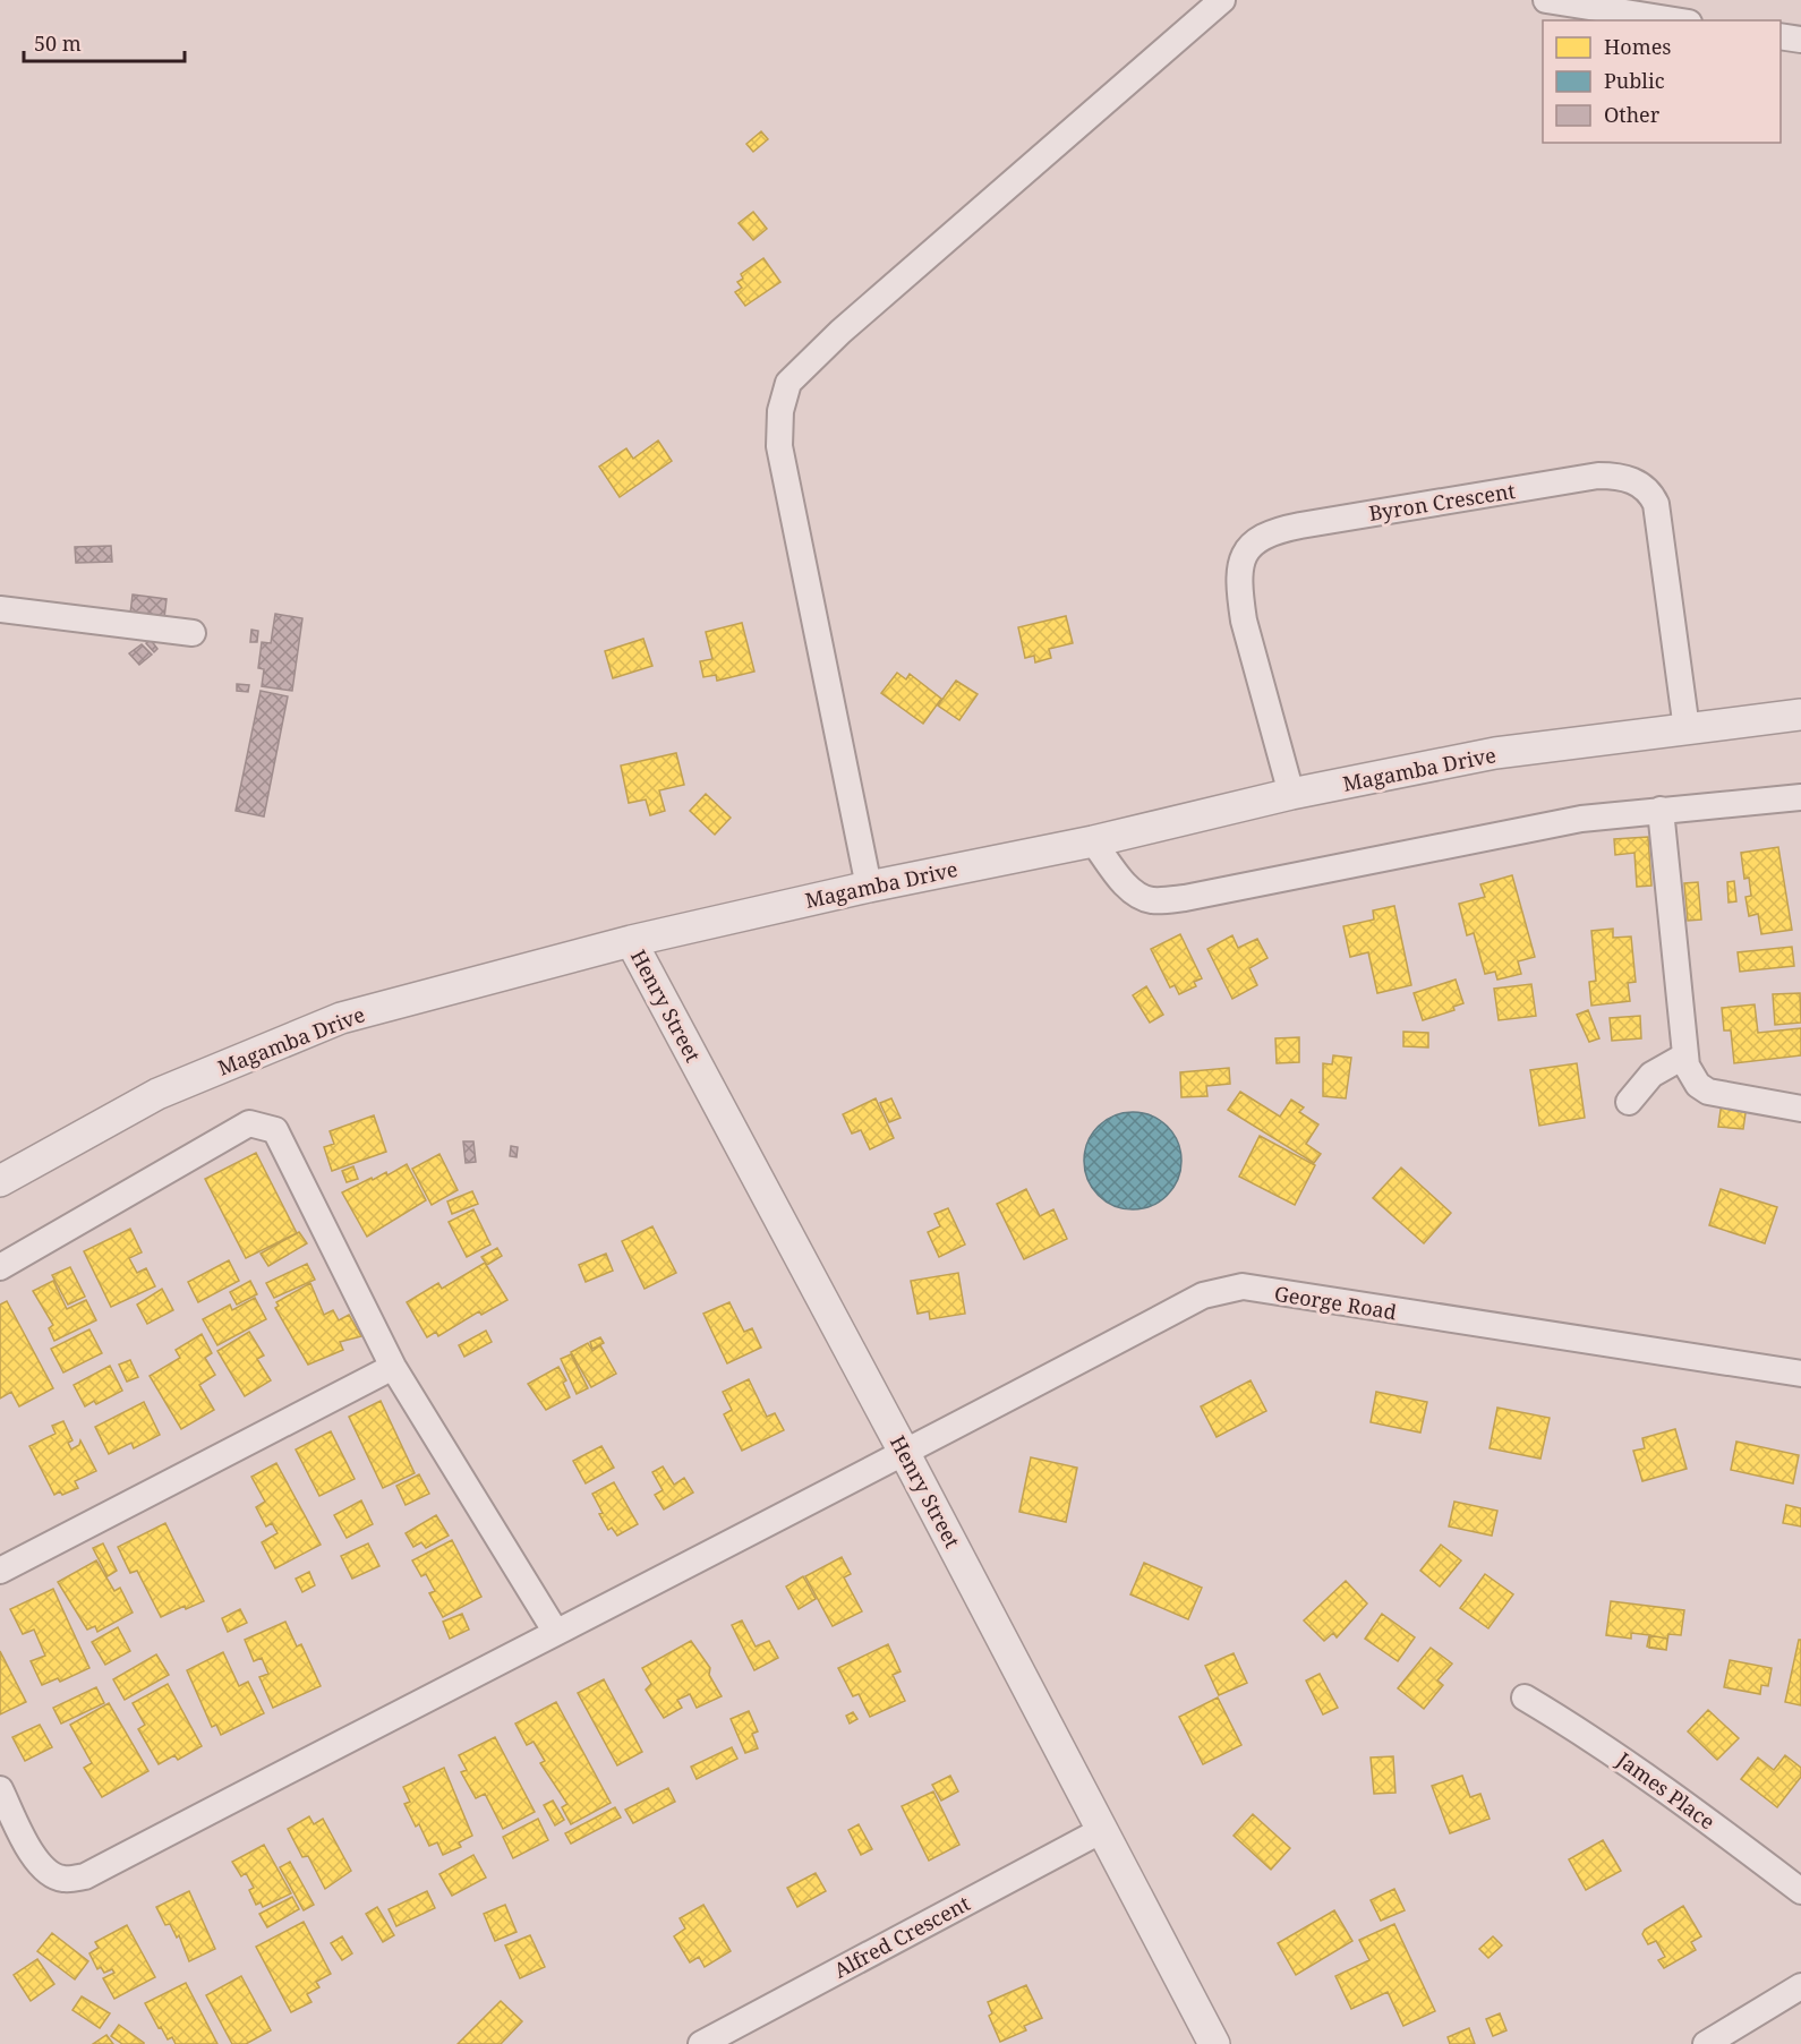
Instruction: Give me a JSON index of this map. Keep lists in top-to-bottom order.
{
  "streets": {
    "street": [
      "Byron Crescent",
      "Magamba Drive",
      "Henry Street",
      "George Road",
      "James Place",
      "Alfred Crescent"
    ]
  },
  "crossings": [
    ["Byron Crescent", "Magamba Drive"],
    ["Magamba Drive", "Henry Street"],
    ["Henry Street", "George Road"],
    ["Henry Street", "Alfred Crescent"]
  ],
  "legend": ["Homes", "Public", "Other"],
  "scale_bar": "50 m"
}
